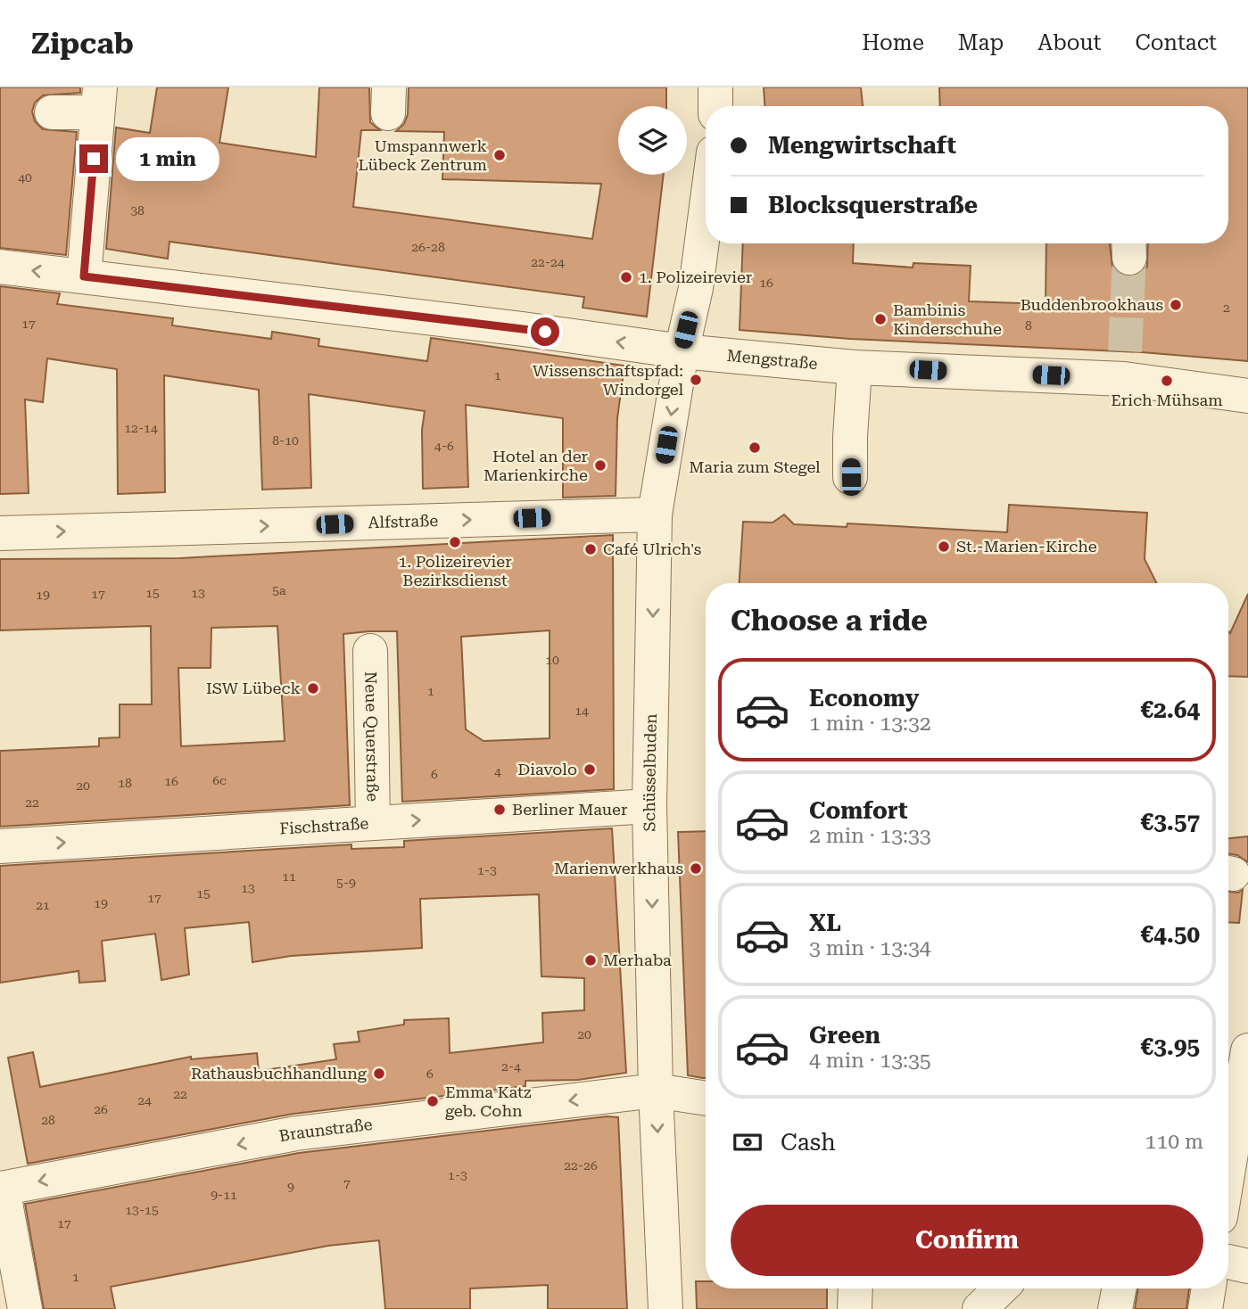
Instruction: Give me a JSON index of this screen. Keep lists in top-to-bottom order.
{
  "streets": {
    "street": [
      "Mengstraße",
      "Alfstraße",
      "Neue Querstraße",
      "Schüsselbuden",
      "Fischstraße",
      "Braunstraße"
    ]
  },
  "crossings": [
    ["Mengstraße", "Schüsselbuden"],
    ["Alfstraße", "Schüsselbuden"],
    ["Neue Querstraße", "Fischstraße"],
    ["Schüsselbuden", "Fischstraße"],
    ["Schüsselbuden", "Braunstraße"]
  ],
  "one_way": [
    "Mengstraße",
    "Alfstraße",
    "Schüsselbuden",
    "Fischstraße",
    "Braunstraße"
  ],
  "places": [
    "Umspannwerk Lübeck Zentrum",
    "1. Polizeirevier",
    "Buddenbrookhaus",
    "Bambinis Kinderschuhe",
    "Wissenschaftspfad: Windorgel",
    "Erich Mühsam",
    "Maria zum Stegel",
    "Hotel an der Marienkirche",
    "1. Polizeirevier Bezirksdienst",
    "St.-Marien-Kirche",
    "Café Ulrich's",
    "ISW Lübeck",
    "Diavolo",
    "Berliner Mauer",
    "Marienwerkhaus",
    "Merhaba",
    "Rathausbuchhandlung",
    "Emma Katz geb. Cohn"
  ],
  "house_numbers": [
    "40",
    "38",
    "26-28",
    "22-24",
    "16",
    "2",
    "17",
    "8",
    "1",
    "12-14",
    "8-10",
    "4-6",
    "5a",
    "15",
    "13",
    "17",
    "19",
    "10",
    "1",
    "14",
    "4",
    "6",
    "6c",
    "16",
    "18",
    "20",
    "22",
    "1-3",
    "11",
    "5-9",
    "13",
    "15",
    "17",
    "19",
    "21",
    "20",
    "2-4",
    "6",
    "22",
    "24",
    "26",
    "28",
    "22-26",
    "1-3",
    "7",
    "9",
    "9-11",
    "13-15",
    "17",
    "1"
  ],
  "page": {
    "header": "Zipcab",
    "nav": [
      "Home",
      "Map",
      "About",
      "Contact"
    ],
    "banner": ["Mengwirtschaft", "Blocksquerstraße"],
    "bubble": "1 min",
    "heading": "Choose a ride",
    "list": [
      {
        "name": "Economy",
        "note": "1 min · 13:32",
        "value": "€2.64"
      },
      {
        "name": "Comfort",
        "note": "2 min · 13:33",
        "value": "€3.57"
      },
      {
        "name": "XL",
        "note": "3 min · 13:34",
        "value": "€4.50"
      },
      {
        "name": "Green",
        "note": "4 min · 13:35",
        "value": "€3.95"
      }
    ],
    "pay": ["Cash", "110 m"],
    "buttons": "Confirm"
  }
}
